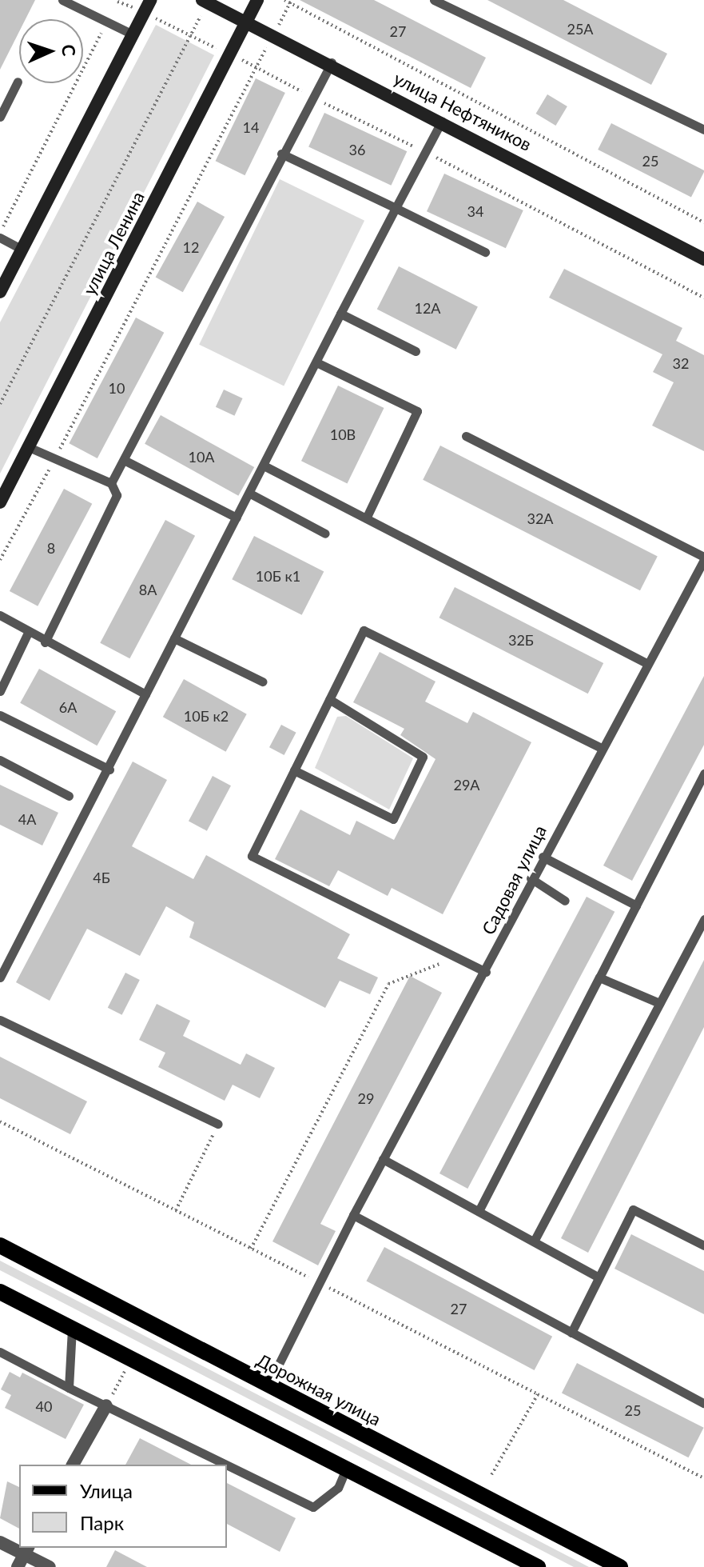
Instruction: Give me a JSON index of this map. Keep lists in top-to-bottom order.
{
  "streets": {
    "main road": ["улица Нефтяников", "улица Ленина", "Дорожная улица"],
    "lane": ["Садовая улица"]
  },
  "crossings": [
    ["улица Нефтяников", "улица Ленина"],
    ["Садовая улица", "Дорожная улица"]
  ],
  "house_numbers": [
    "25А",
    "27",
    "14",
    "36",
    "25",
    "34",
    "12",
    "12А",
    "32",
    "10",
    "10В",
    "10А",
    "32А",
    "8",
    "10Б к1",
    "8А",
    "32Б",
    "6А",
    "10Б к2",
    "29А",
    "4А",
    "4Б",
    "29",
    "27",
    "40",
    "25"
  ],
  "legend": ["Улица", "Парк"],
  "north": "right"
}
